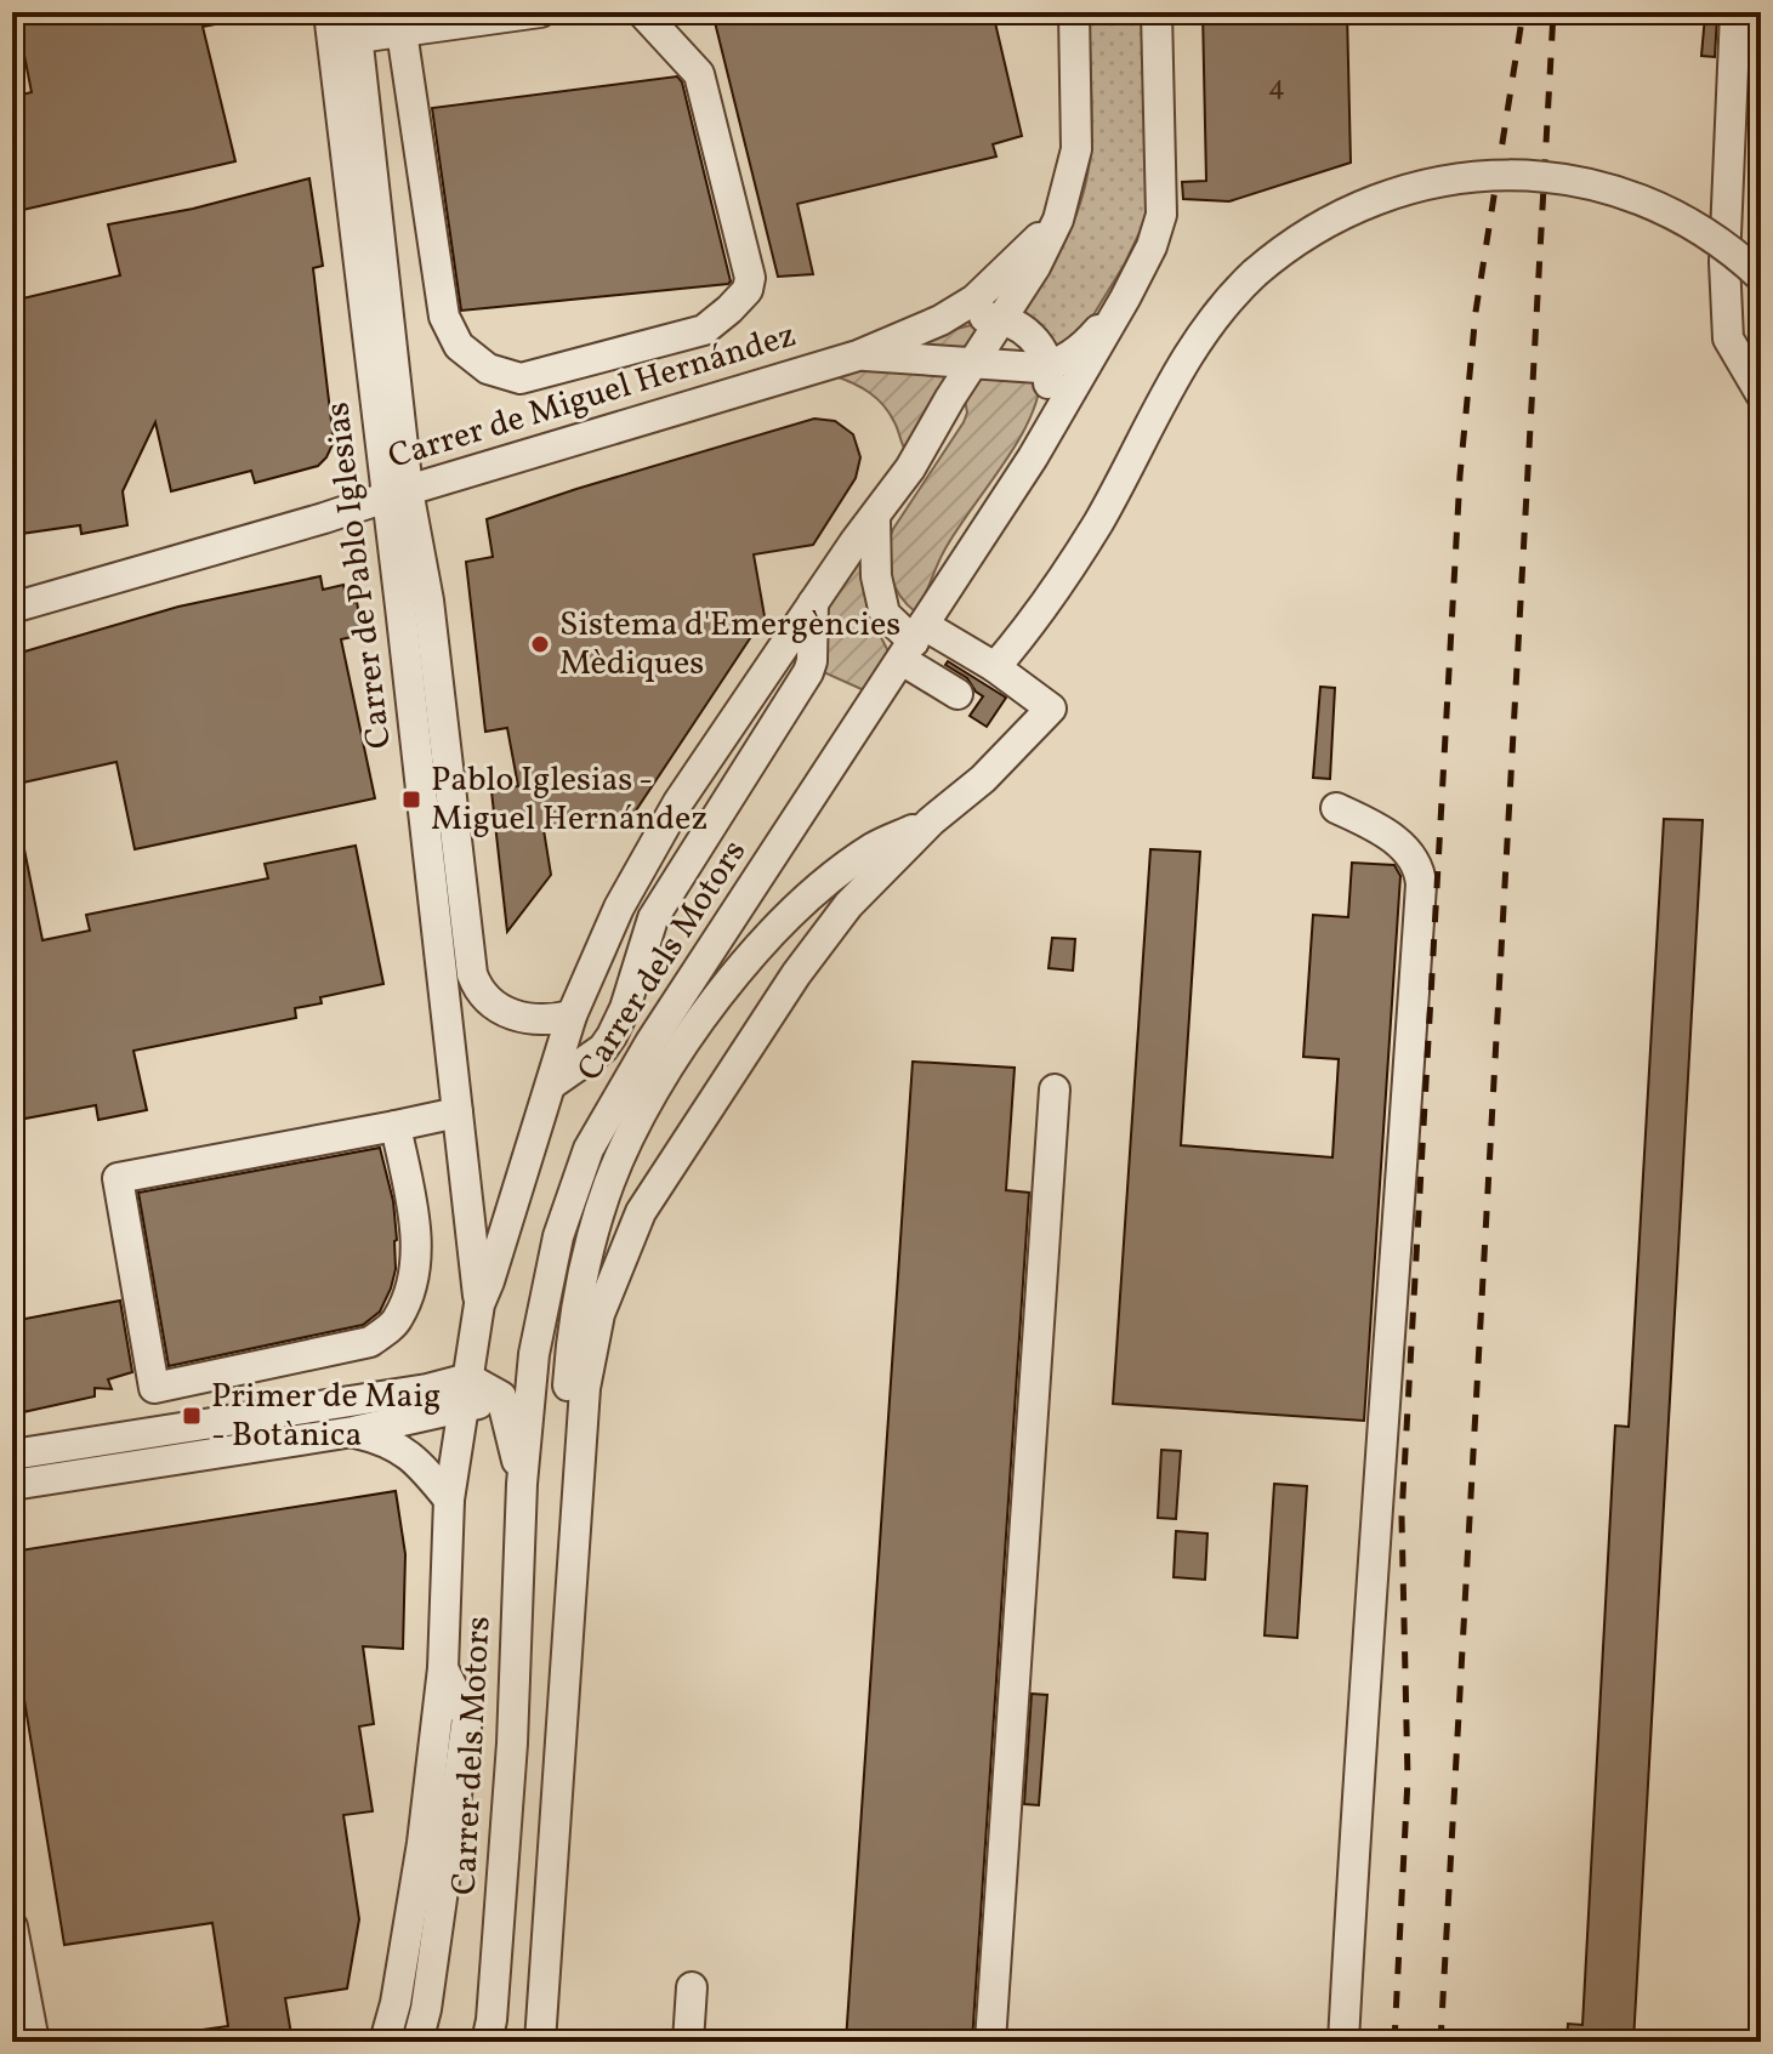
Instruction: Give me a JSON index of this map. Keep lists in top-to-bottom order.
{
  "streets": {
    "street": ["Carrer de Miguel Hernández", "Carrer de Pablo Iglesias", "Carrer dels Motors"]
  },
  "crossings": [
    ["Carrer de Miguel Hernández", "Carrer de Pablo Iglesias"],
    ["Carrer de Miguel Hernández", "Carrer dels Motors"],
    ["Carrer de Pablo Iglesias", "Carrer dels Motors"]
  ],
  "places": {
    "other": ["Sistema d'Emergències Mèdiques"],
    "transit": ["Pablo Iglesias - Miguel Hernández", "Primer de Maig - Botànica"]
  },
  "house_numbers": ["4"]
}
